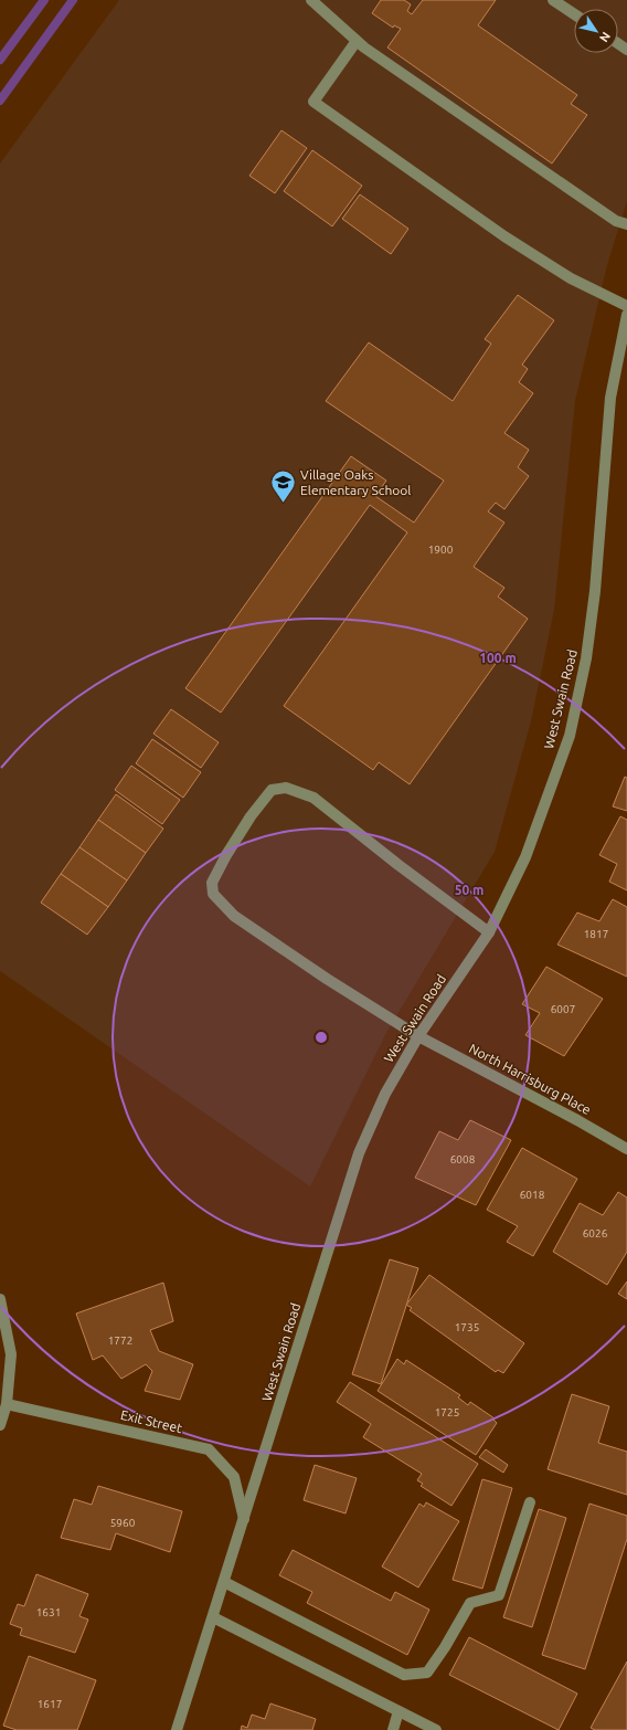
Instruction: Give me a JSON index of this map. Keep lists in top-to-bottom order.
{
  "streets": {
    "street": ["West Swain Road", "North Harrisburg Place", "Exit Street"]
  },
  "crossings": [
    ["West Swain Road", "North Harrisburg Place"],
    ["West Swain Road", "Exit Street"]
  ],
  "places": {
    "school or university": ["Village Oaks Elementary School"]
  },
  "house_numbers": [
    "1900",
    "1817",
    "6007",
    "6008",
    "6018",
    "6026",
    "1735",
    "1772",
    "1725",
    "5960",
    "1631",
    "1617"
  ],
  "north": "bottom right",
  "rings": ["100 m", "50 m"]
}
